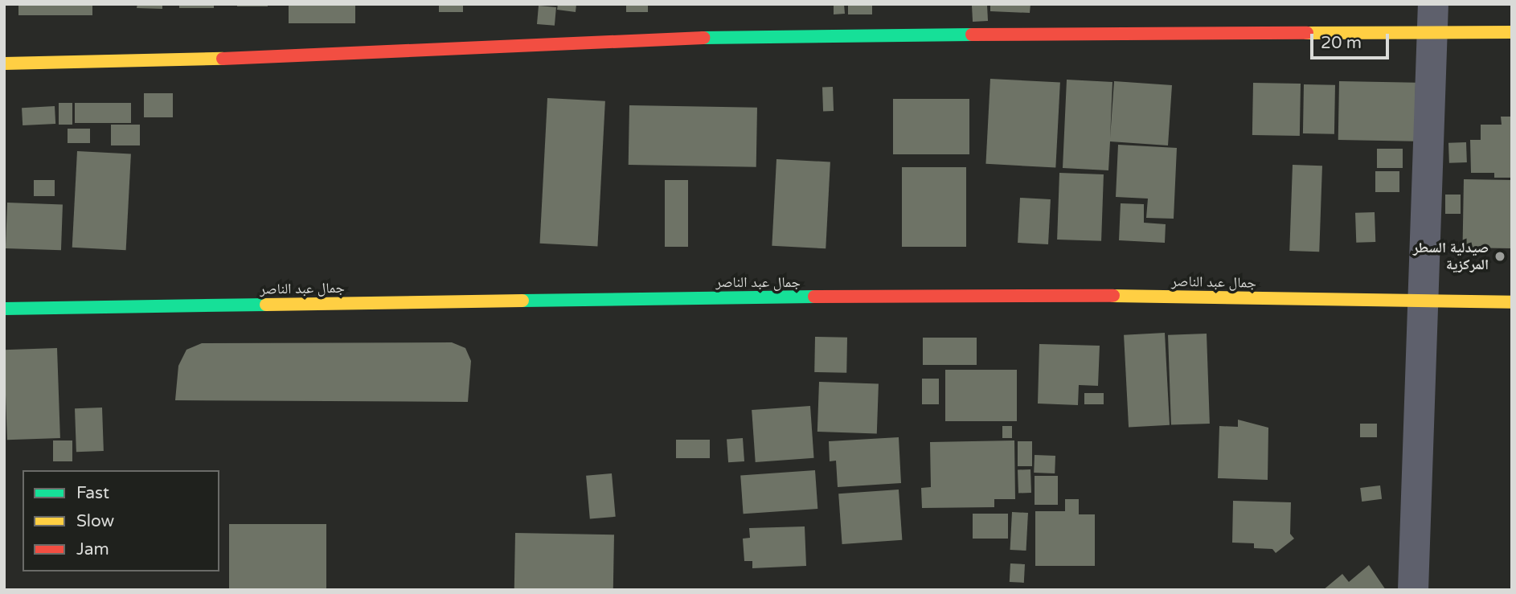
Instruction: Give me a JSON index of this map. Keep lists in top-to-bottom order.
{
  "streets": {
    "street": ["جمال عبد الناصر"]
  },
  "places": ["صيدلية السطر المركزية"],
  "legend": ["Fast", "Slow", "Jam"],
  "scale_bar": "20 m"
}
